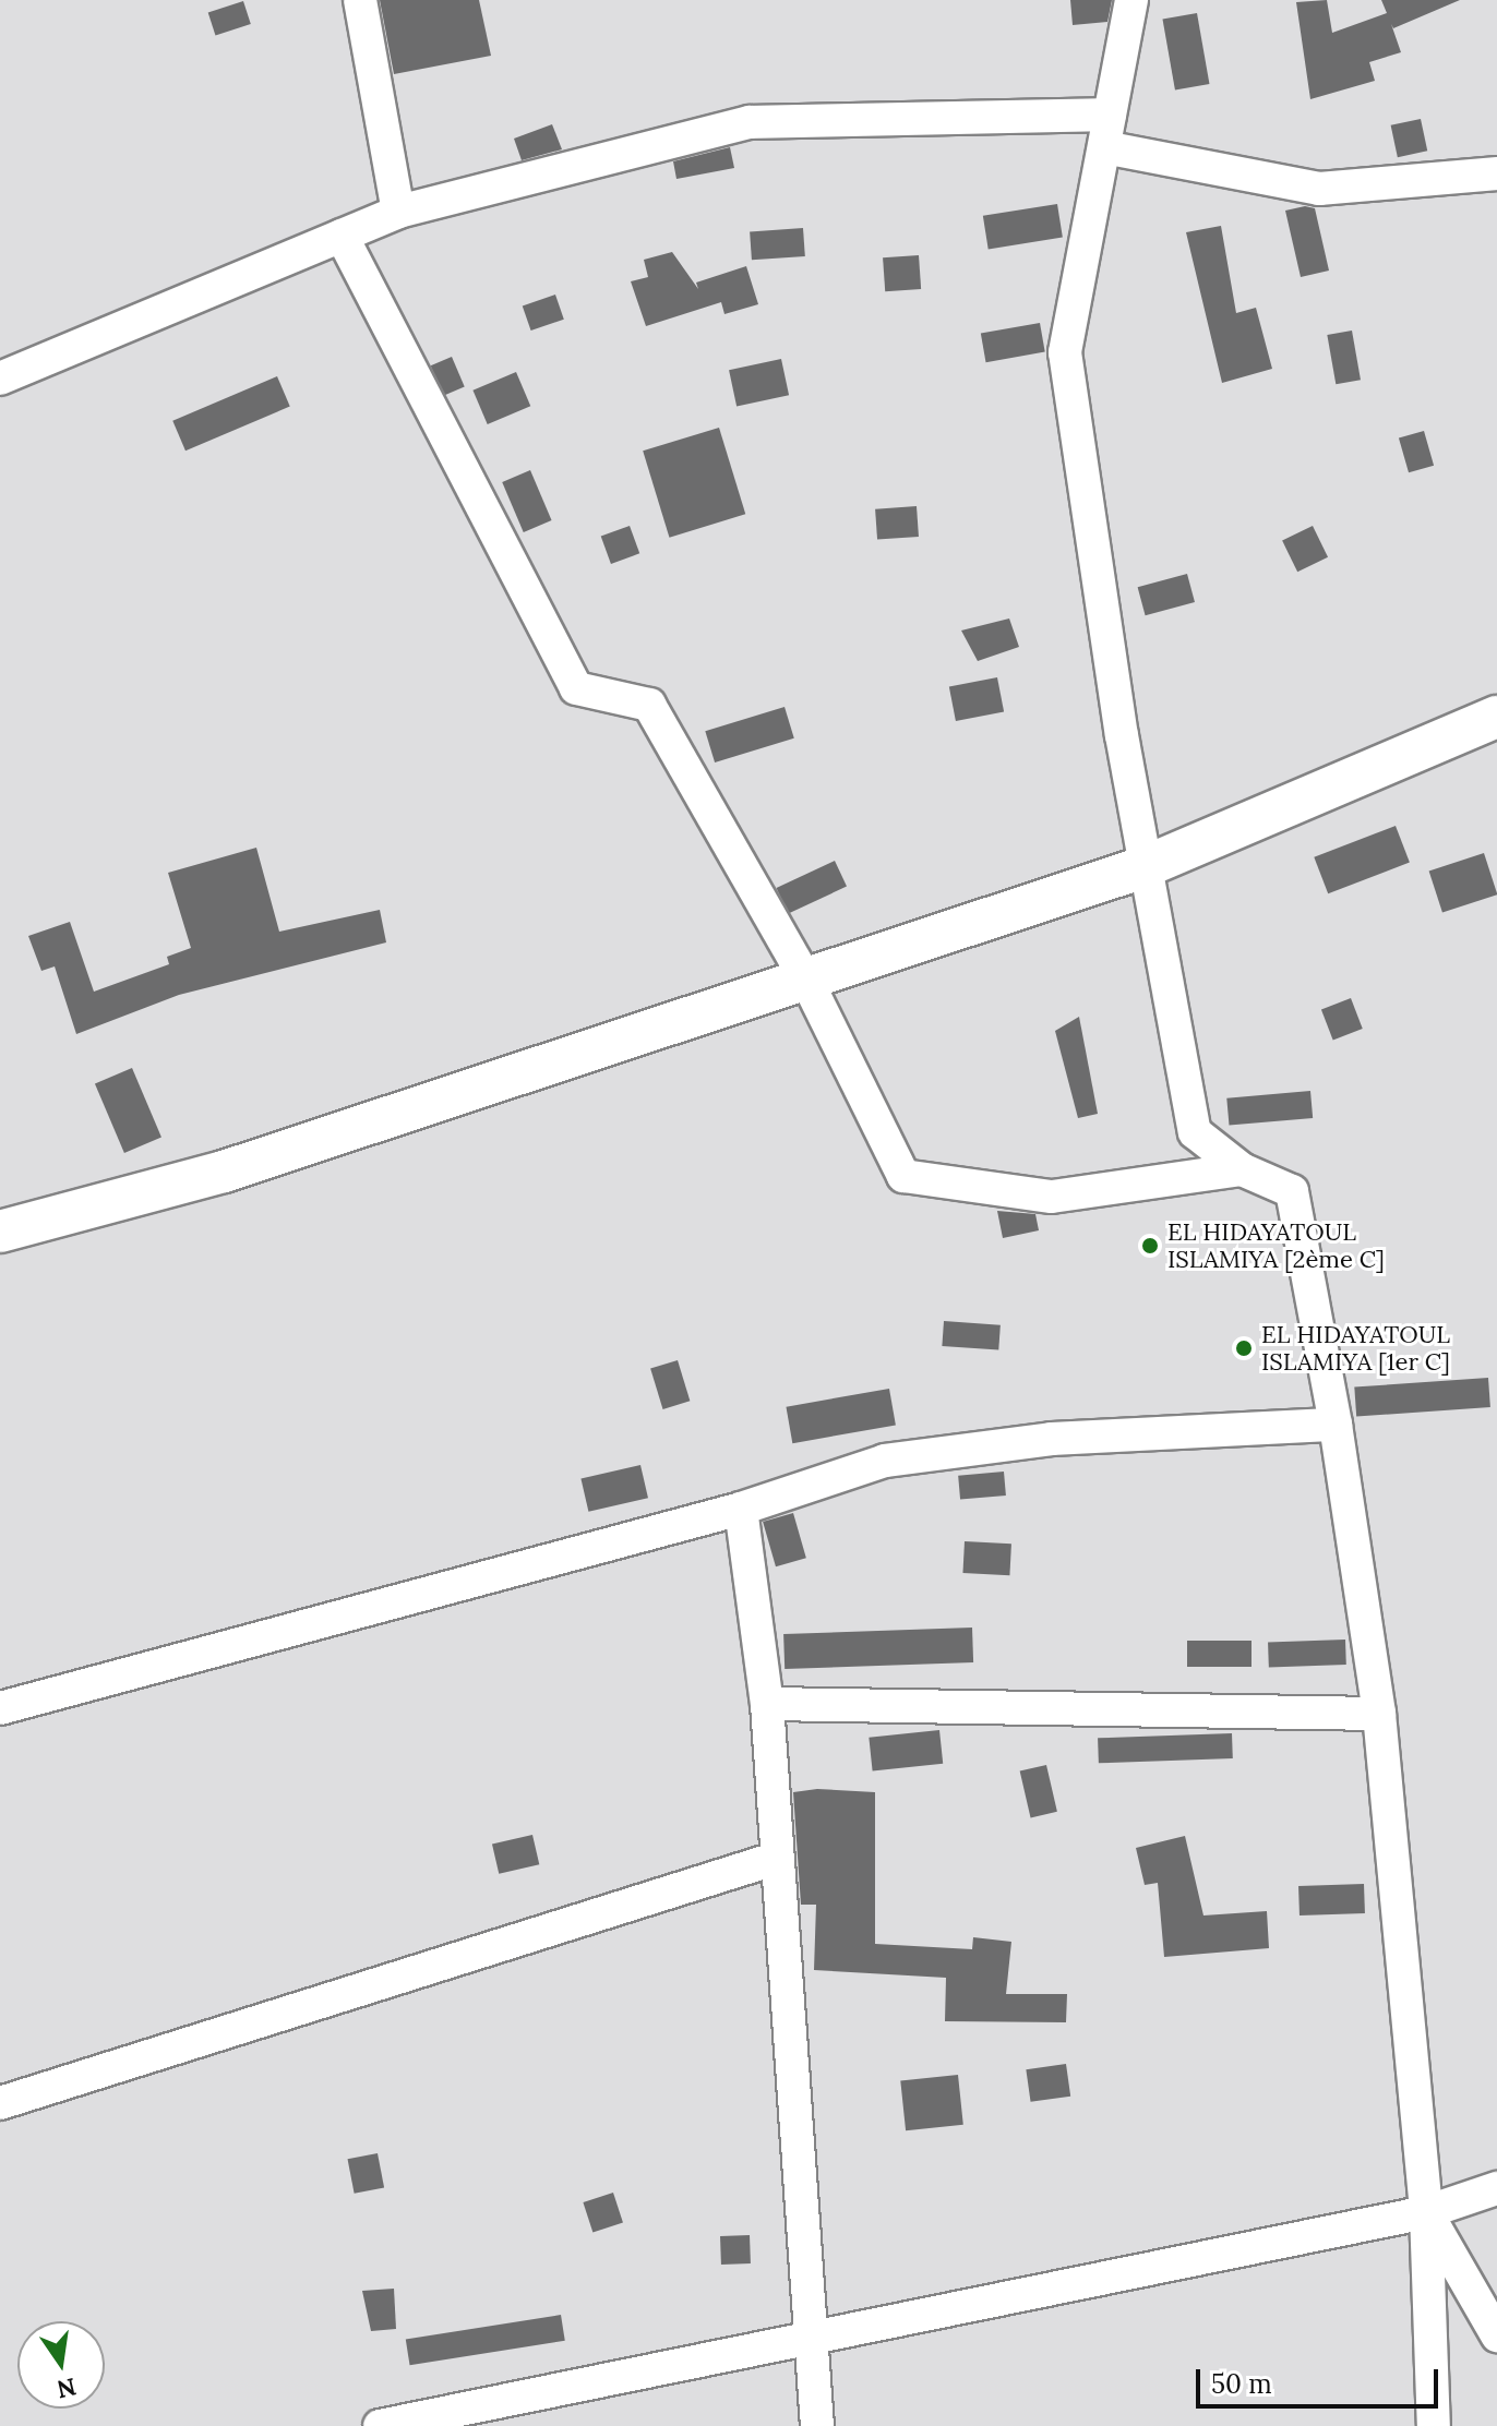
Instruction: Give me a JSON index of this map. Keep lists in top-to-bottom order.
{
  "places": ["EL HIDAYATOUL ISLAMIYA [2ème C]", "EL HIDAYATOUL ISLAMIYA [1er C]"],
  "scale_bar": "50 m",
  "north": "bottom"
}
